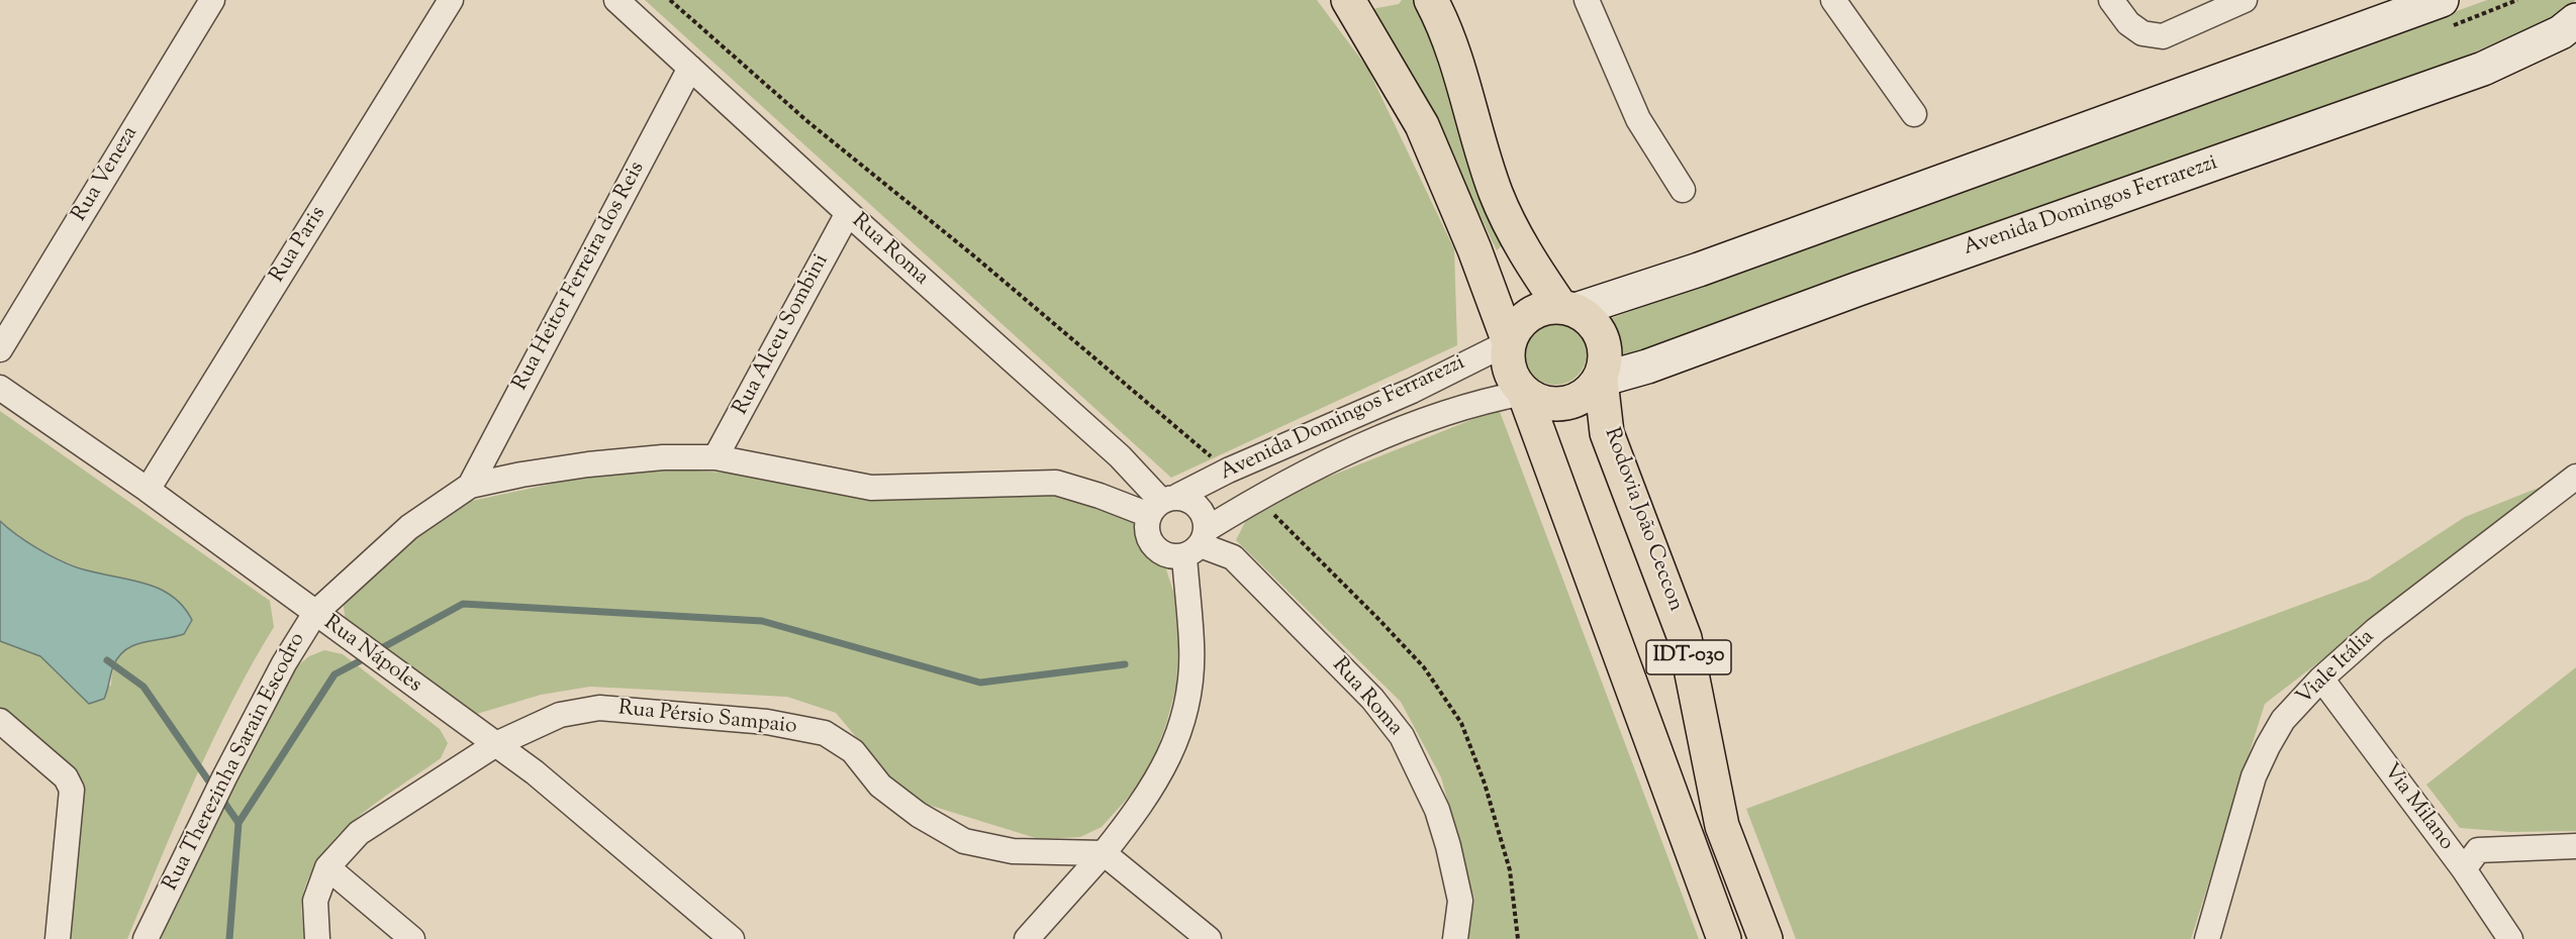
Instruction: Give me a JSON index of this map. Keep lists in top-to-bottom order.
{
  "streets": {
    "main road": ["Avenida Domingos Ferrarezzi", "Rodovia João Ceccon", "IDT-030"],
    "street": [
      "Rua Veneza",
      "Rua Paris",
      "Rua Roma",
      "Rua Heitor Ferreira dos Reis",
      "Rua Alceu Sombini",
      "Rua Nápoles",
      "Viale Itália",
      "Rua Pérsio Sampaio",
      "Rua Therezinha Sarain Escodro",
      "Via Milano"
    ]
  },
  "crossings": [
    ["Avenida Domingos Ferrarezzi", "Rua Roma"],
    ["Avenida Domingos Ferrarezzi", "Rodovia João Ceccon"],
    ["Avenida Domingos Ferrarezzi", "IDT-030"],
    ["Avenida Domingos Ferrarezzi", "Rua Therezinha Sarain Escodro"],
    ["Rua Paris", "Rua Nápoles"],
    ["Rua Roma", "Rua Heitor Ferreira dos Reis"],
    ["Rua Roma", "Rua Alceu Sombini"],
    ["Rua Roma", "Rua Therezinha Sarain Escodro"],
    ["Rua Heitor Ferreira dos Reis", "Rua Therezinha Sarain Escodro"],
    ["Rua Alceu Sombini", "Rua Therezinha Sarain Escodro"],
    ["Rodovia João Ceccon", "IDT-030"],
    ["Rua Nápoles", "Rua Pérsio Sampaio"],
    ["Rua Nápoles", "Rua Therezinha Sarain Escodro"],
    ["Viale Itália", "Via Milano"]
  ]
}
